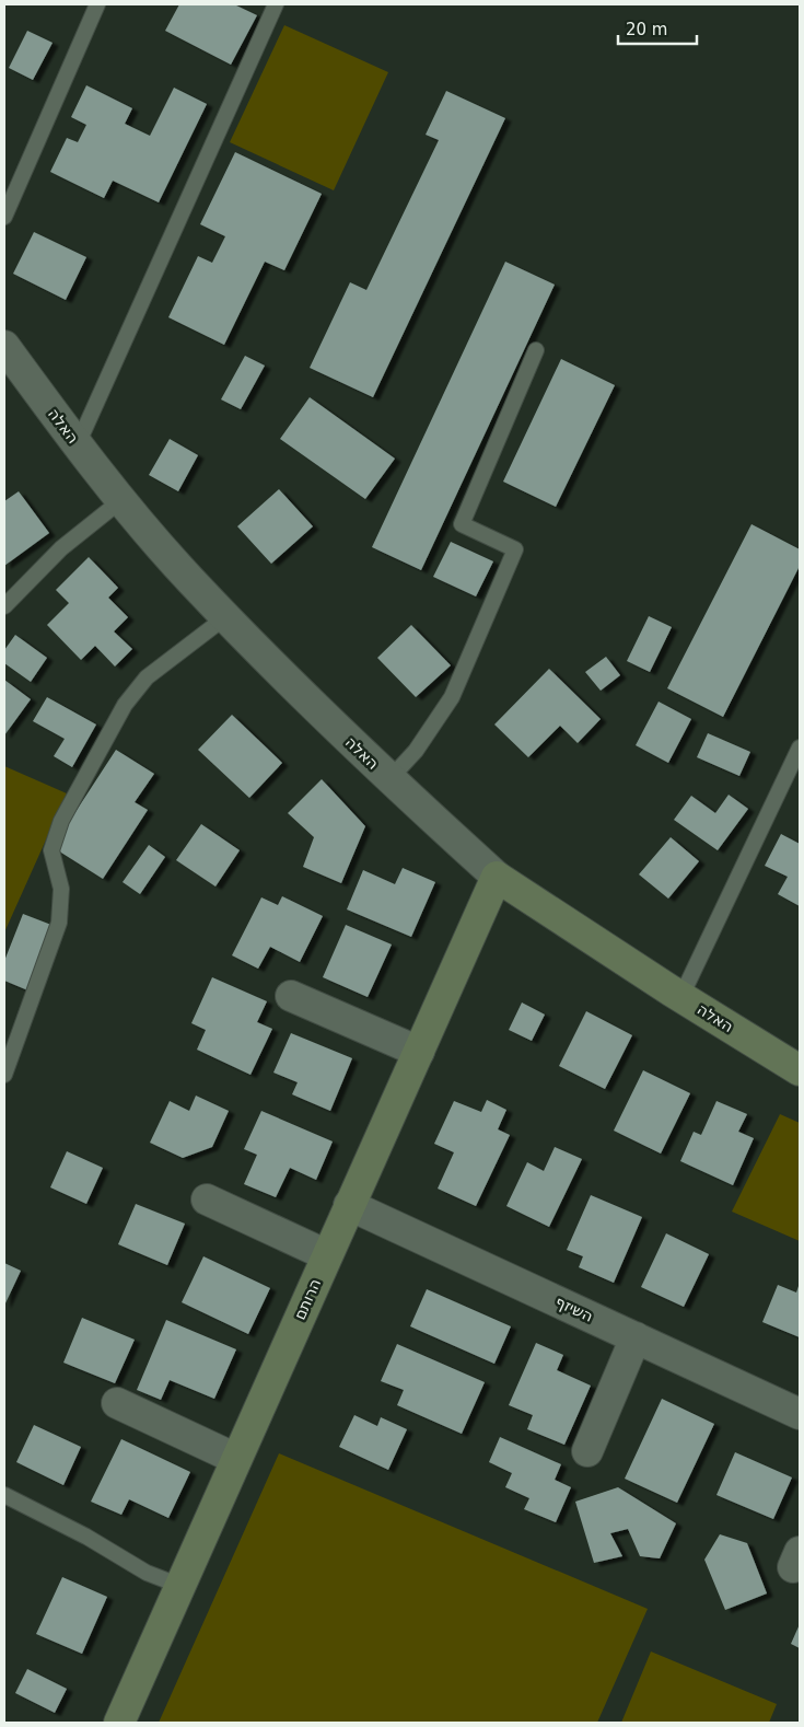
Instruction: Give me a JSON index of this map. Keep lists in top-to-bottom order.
{
  "streets": {
    "street": ["האלה", "הרותם", "השיזף"]
  },
  "crossings": [
    ["האלה", "הרותם"],
    ["הרותם", "השיזף"]
  ],
  "scale_bar": "20 m"
}
